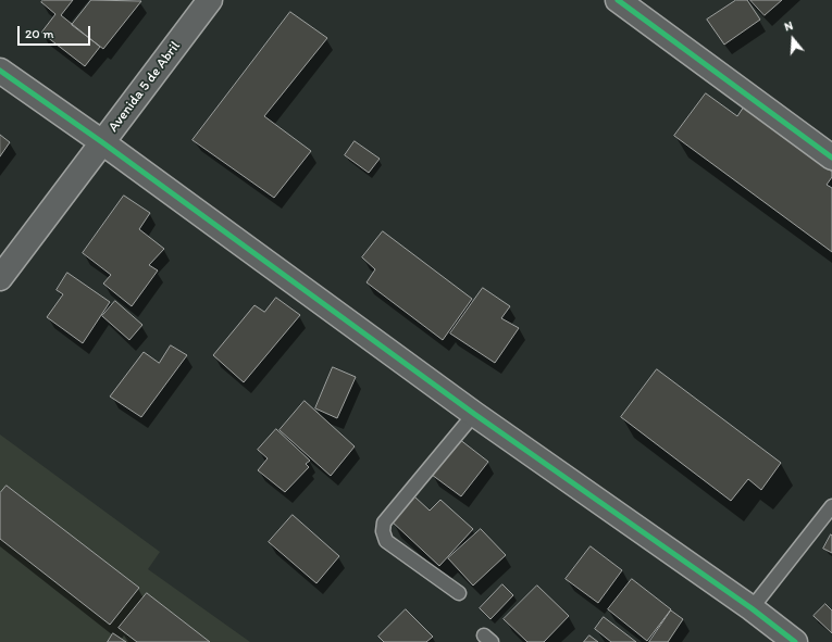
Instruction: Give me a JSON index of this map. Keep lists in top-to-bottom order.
{
  "streets": {
    "street": ["Avenida 5 de Abril"]
  },
  "scale_bar": "20 m",
  "north": "top"
}
